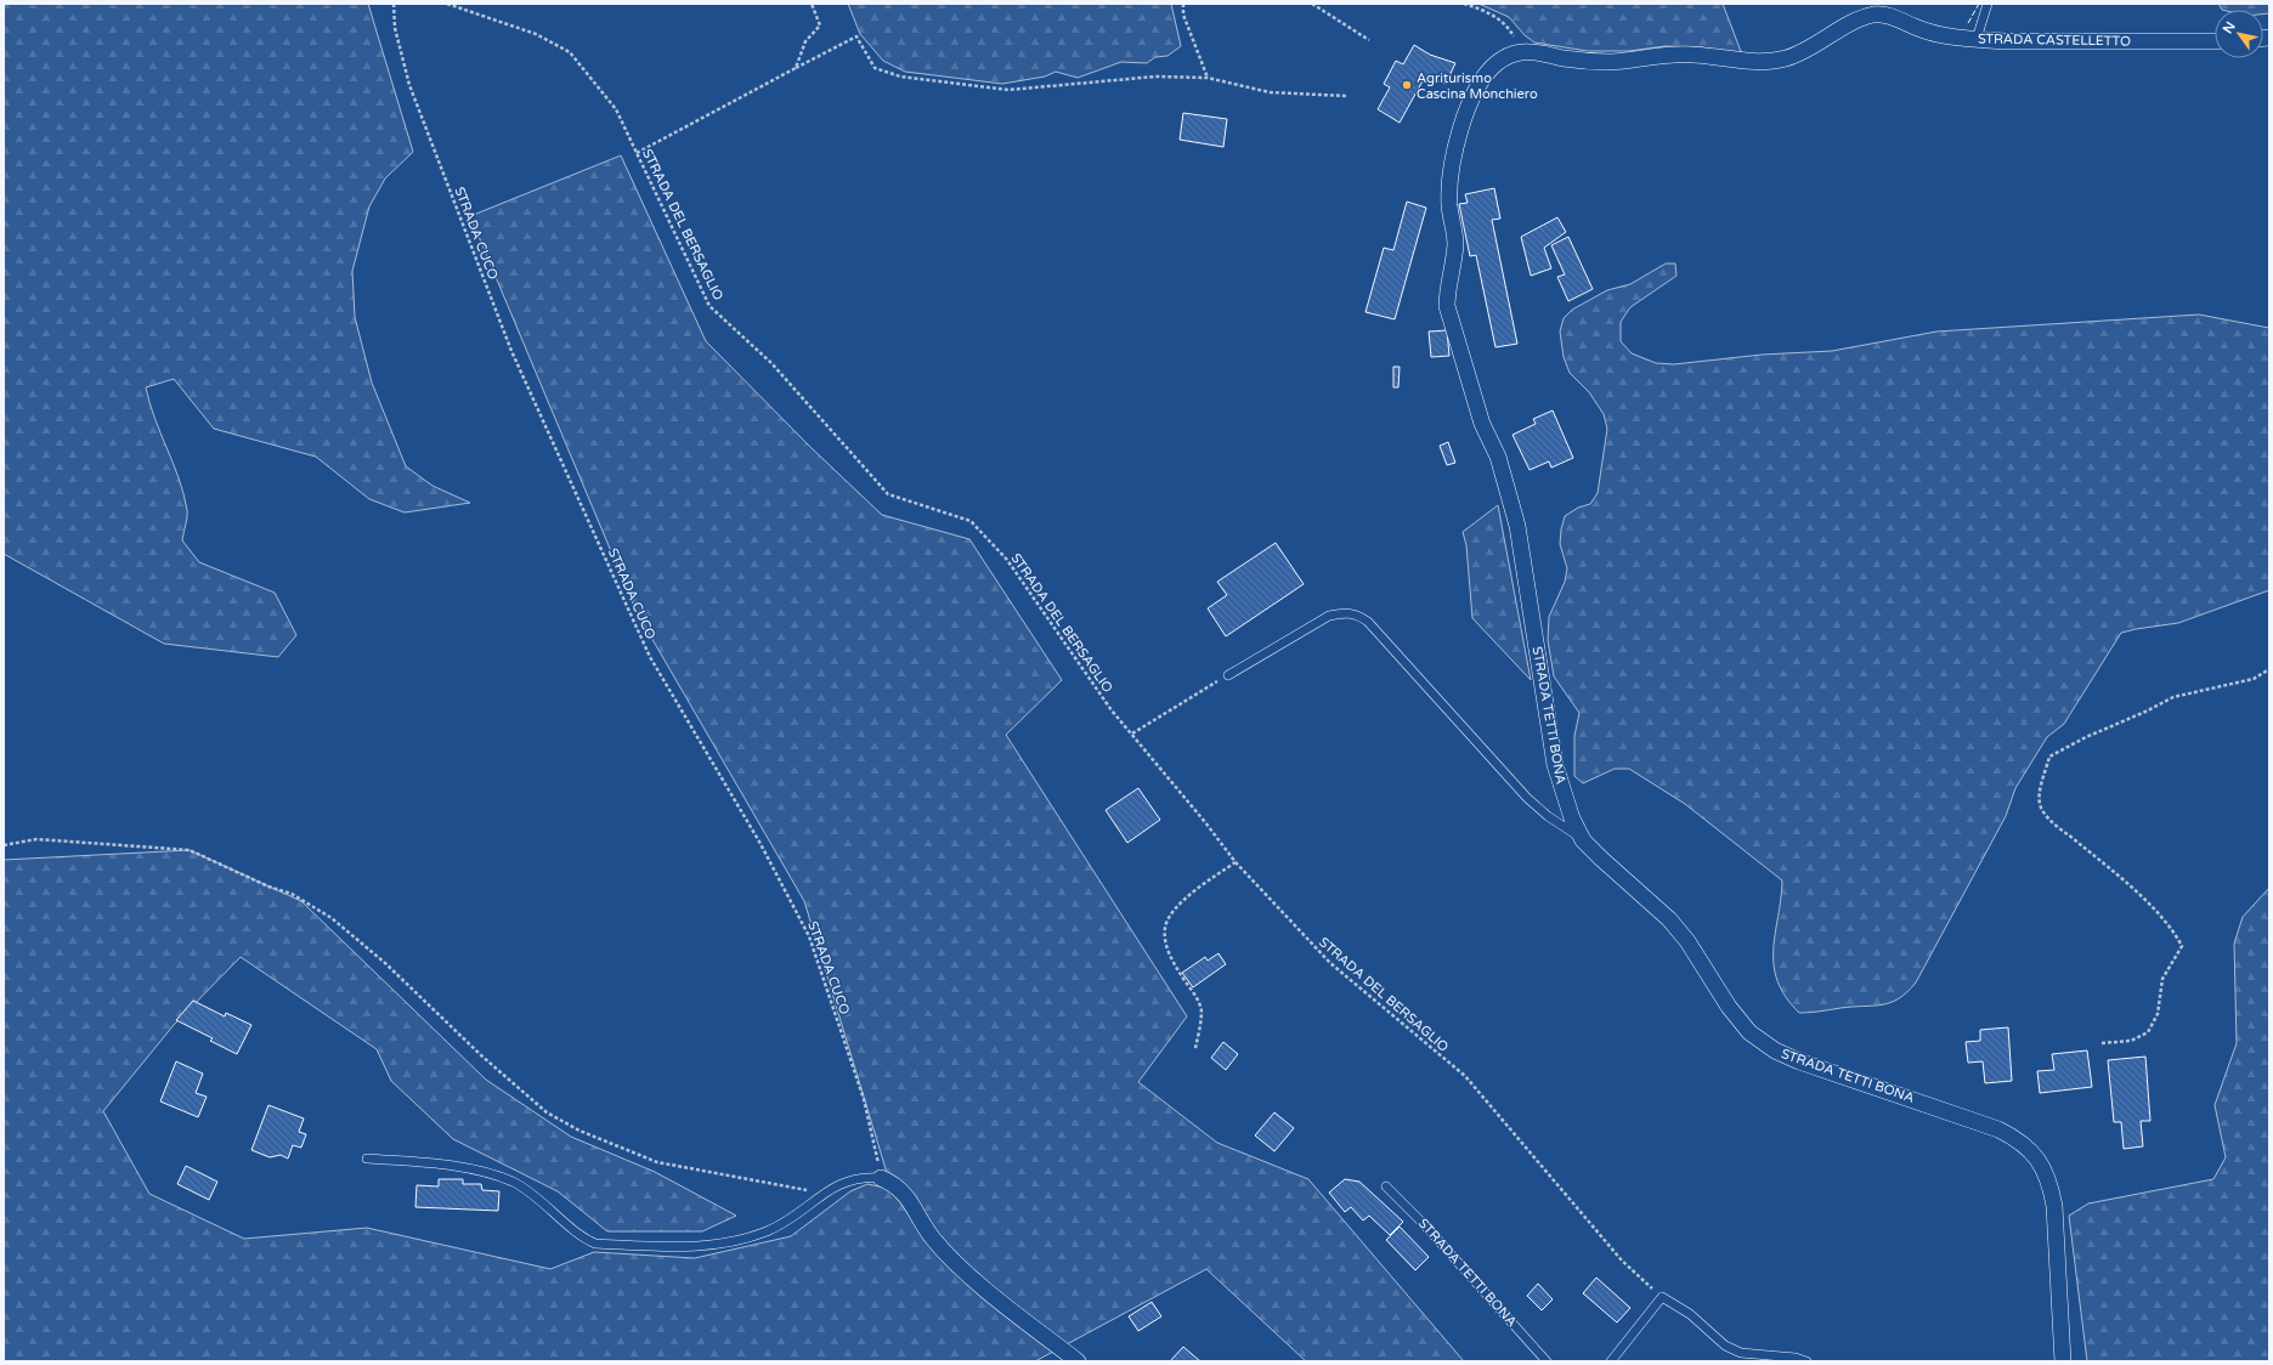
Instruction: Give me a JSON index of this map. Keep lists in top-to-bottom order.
{
  "streets": {
    "street": ["STRADA CASTELLETTO", "STRADA TETTI BONA"],
    "path": ["STRADA DEL BERSAGLIO", "STRADA CUCO"]
  },
  "crossings": [
    ["STRADA CASTELLETTO", "STRADA TETTI BONA"]
  ],
  "places": ["Agriturismo Cascina Monchiero"],
  "north": "top left"
}
